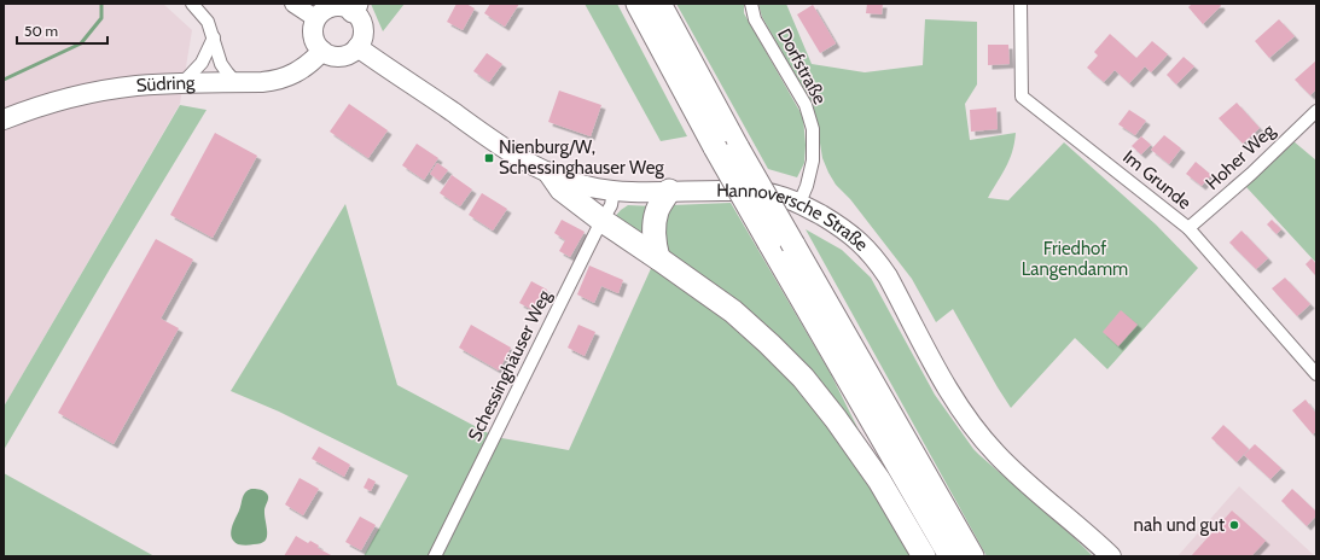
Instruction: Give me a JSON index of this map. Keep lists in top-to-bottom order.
{
  "streets": {
    "main road": ["Südring", "Hannoversche Straße"],
    "street": [
      "Dorfstraße",
      "Hoher Weg",
      "Im Grunde",
      "Schessinghäuser Weg"
    ]
  },
  "crossings": [
    ["Dorfstraße", "Hannoversche Straße"],
    ["Südring", "Hannoversche Straße"],
    ["Hoher Weg", "Im Grunde"],
    ["Hannoversche Straße", "Schessinghäuser Weg"]
  ],
  "parks": ["Friedhof Langendamm"],
  "places": {
    "transit": ["Nienburg/W, Schessinghauser Weg"],
    "other": ["nah und gut"]
  },
  "scale_bar": "50 m"
}
